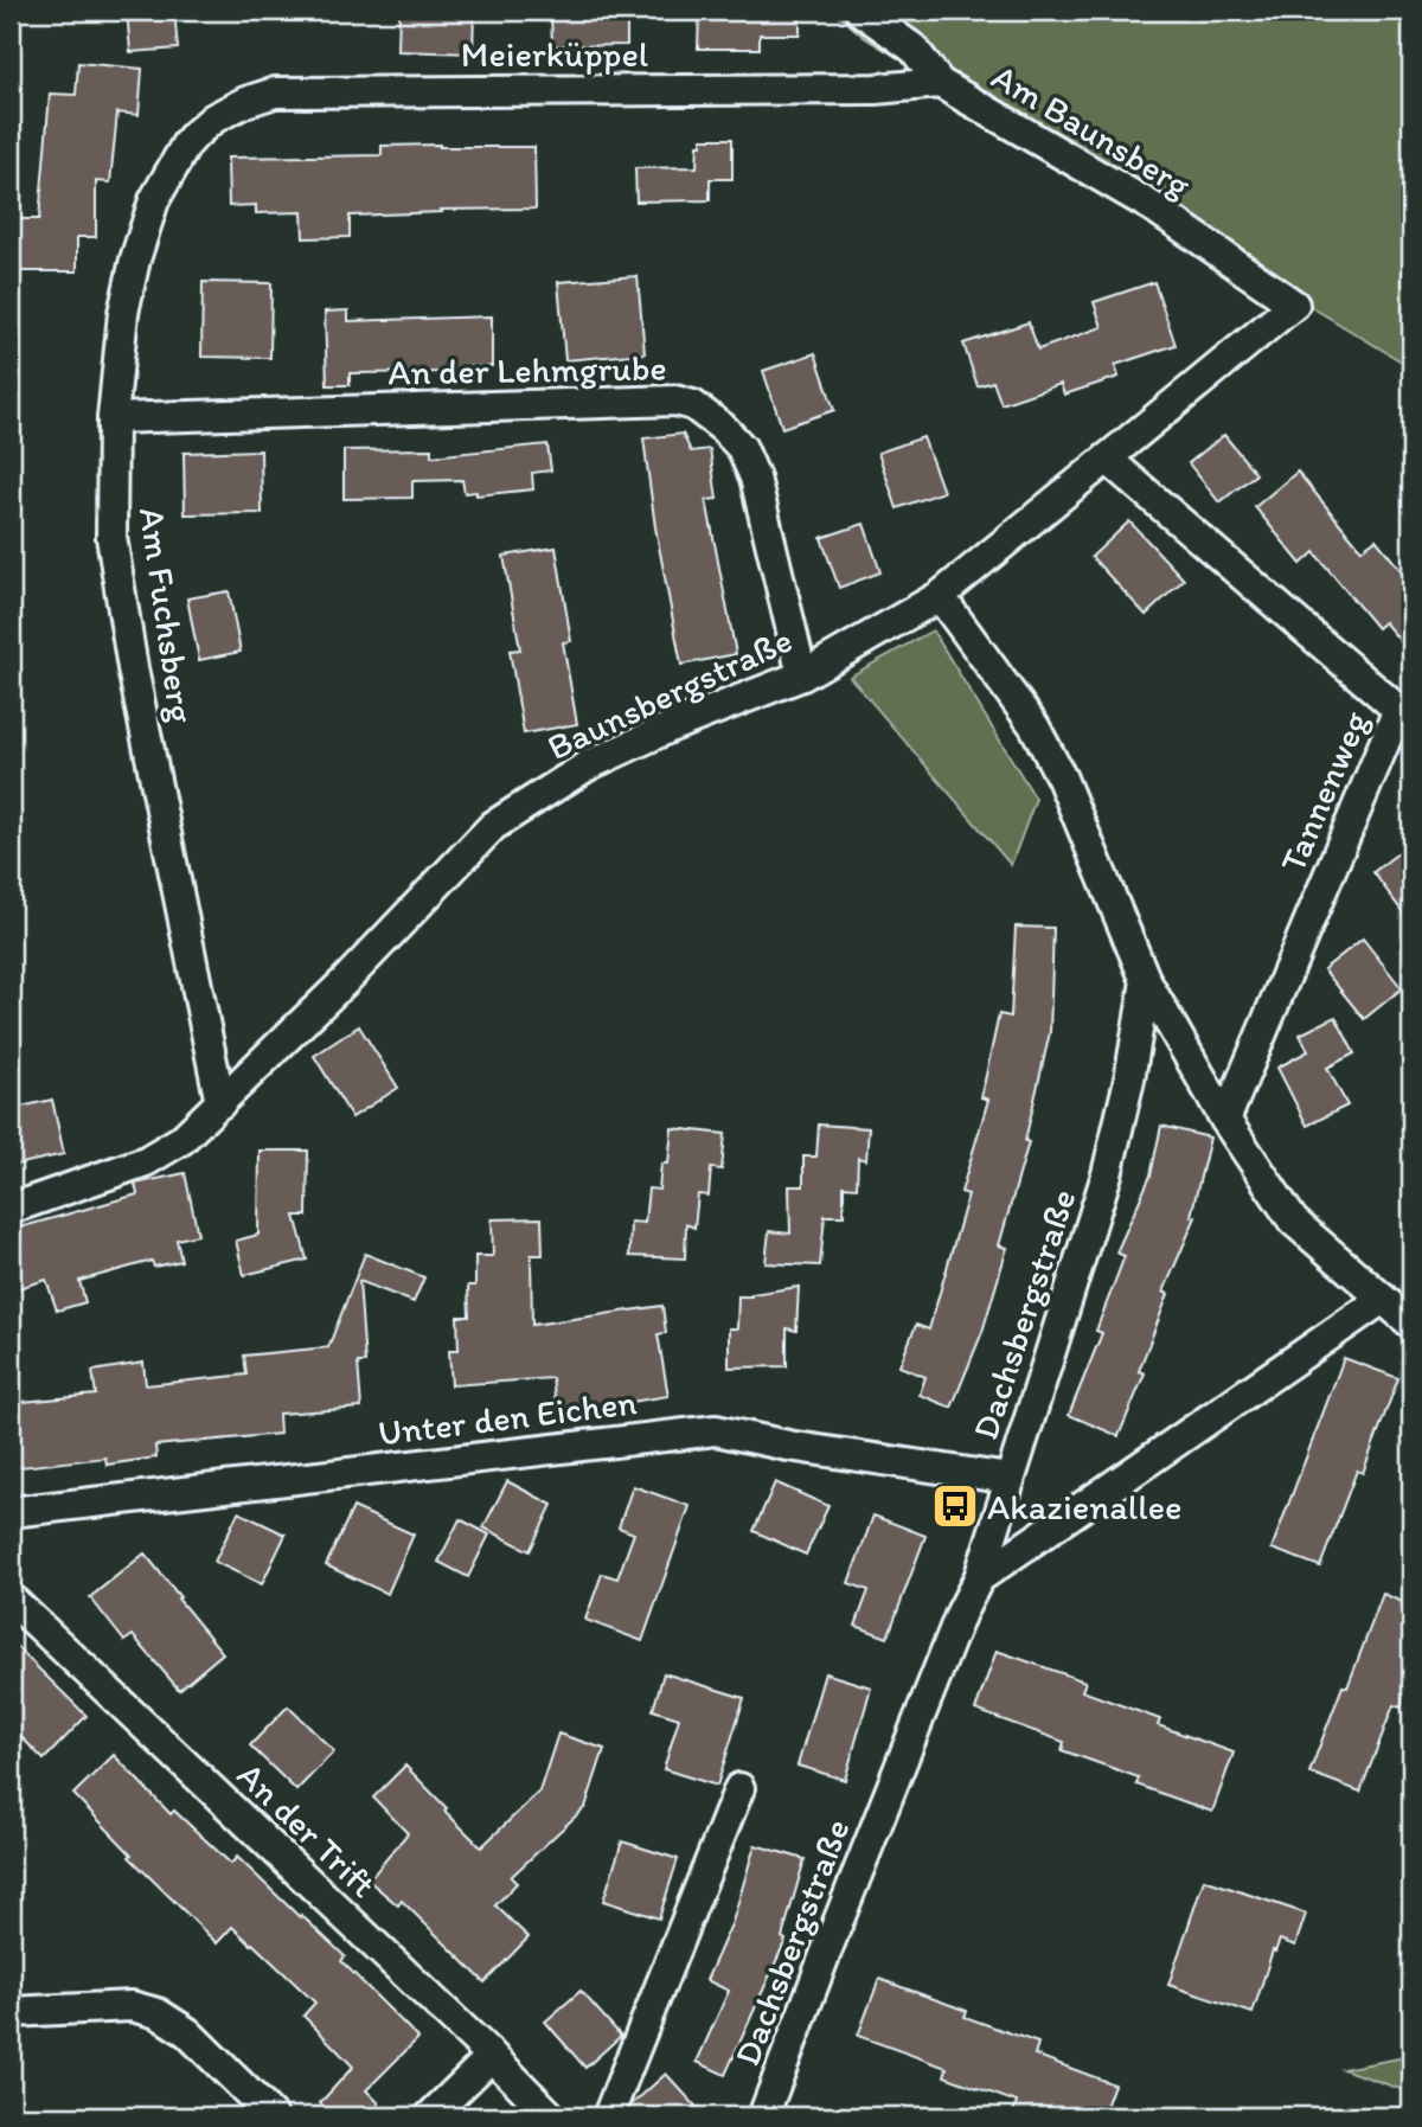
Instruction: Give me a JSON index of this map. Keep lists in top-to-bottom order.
{
  "streets": {
    "street": [
      "Meierküppel",
      "Am Baunsberg",
      "An der Lehmgrube",
      "Am Fuchsberg",
      "Baunsbergstraße",
      "Tannenweg",
      "Dachsbergstraße",
      "Unter den Eichen",
      "An der Trift"
    ]
  },
  "crossings": [
    ["Meierküppel", "Am Baunsberg"],
    ["Meierküppel", "Am Fuchsberg"],
    ["Am Baunsberg", "Baunsbergstraße"],
    ["An der Lehmgrube", "Am Fuchsberg"],
    ["An der Lehmgrube", "Baunsbergstraße"],
    ["Am Fuchsberg", "Baunsbergstraße"],
    ["Baunsbergstraße", "Tannenweg"],
    ["Dachsbergstraße", "Unter den Eichen"]
  ],
  "places": {
    "bus stop": ["Akazienallee"]
  }
}
